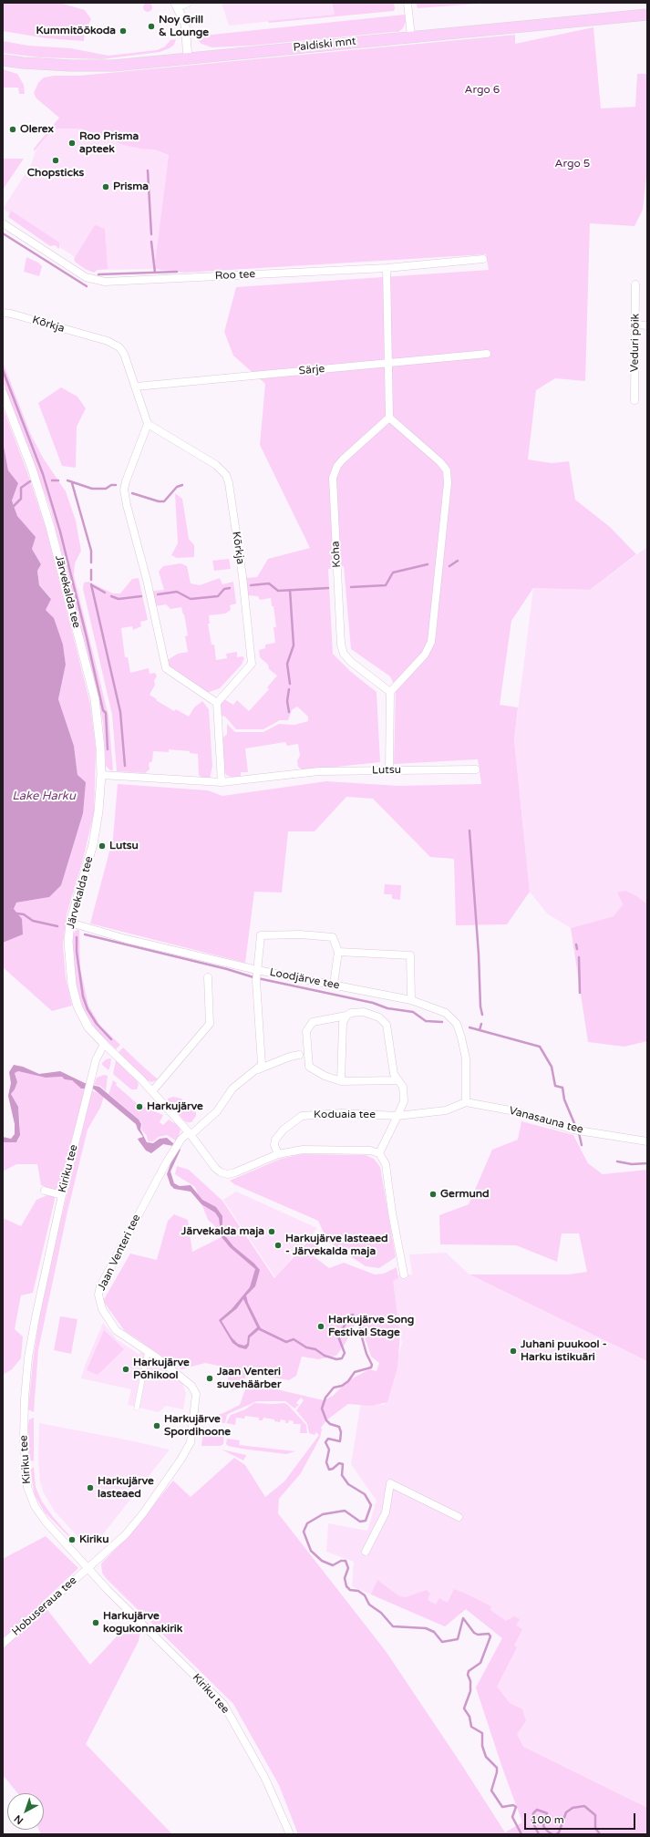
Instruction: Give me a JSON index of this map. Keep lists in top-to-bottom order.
{
  "streets": {
    "main road": ["Paldiski mnt"],
    "street": [
      "Roo tee",
      "Kõrkja",
      "Veduri põik",
      "Särje",
      "Koha",
      "Järvekalda tee",
      "Lutsu",
      "Loodjärve tee",
      "Koduaia tee",
      "Vanasauna tee",
      "Kiriku tee",
      "Jaan Venteri tee",
      "Hobuseraua tee"
    ]
  },
  "crossings": [
    ["Kõrkja", "Särje"],
    ["Järvekalda tee", "Lutsu"],
    ["Järvekalda tee", "Loodjärve tee"],
    ["Järvekalda tee", "Koduaia tee"],
    ["Järvekalda tee", "Kiriku tee"],
    ["Järvekalda tee", "Jaan Venteri tee"],
    ["Loodjärve tee", "Vanasauna tee"],
    ["Kiriku tee", "Jaan Venteri tee"],
    ["Kiriku tee", "Hobuseraua tee"],
    ["Jaan Venteri tee", "Hobuseraua tee"]
  ],
  "water": ["Lake Harku"],
  "parks": ["Argo 6", "Argo 5"],
  "places": [
    "Noy Grill & Lounge",
    "Kummitöökoda",
    "Olerex",
    "Roo Prisma apteek",
    "Chopsticks",
    "Prisma",
    "Lutsu",
    "Harkujärve",
    "Germund",
    "Järvekalda maja",
    "Harkujärve lasteaed - Järvekalda maja",
    "Harkujärve Song Festival Stage",
    "Juhani puukool - Harku istikuäri",
    "Harkujärve Põhikool",
    "Jaan Venteri suvehäärber",
    "Harkujärve Spordihoone",
    "Harkujärve lasteaed",
    "Kiriku",
    "Harkujärve kogukonnakirik"
  ],
  "scale_bar": "100 m",
  "north": "bottom left"
}
